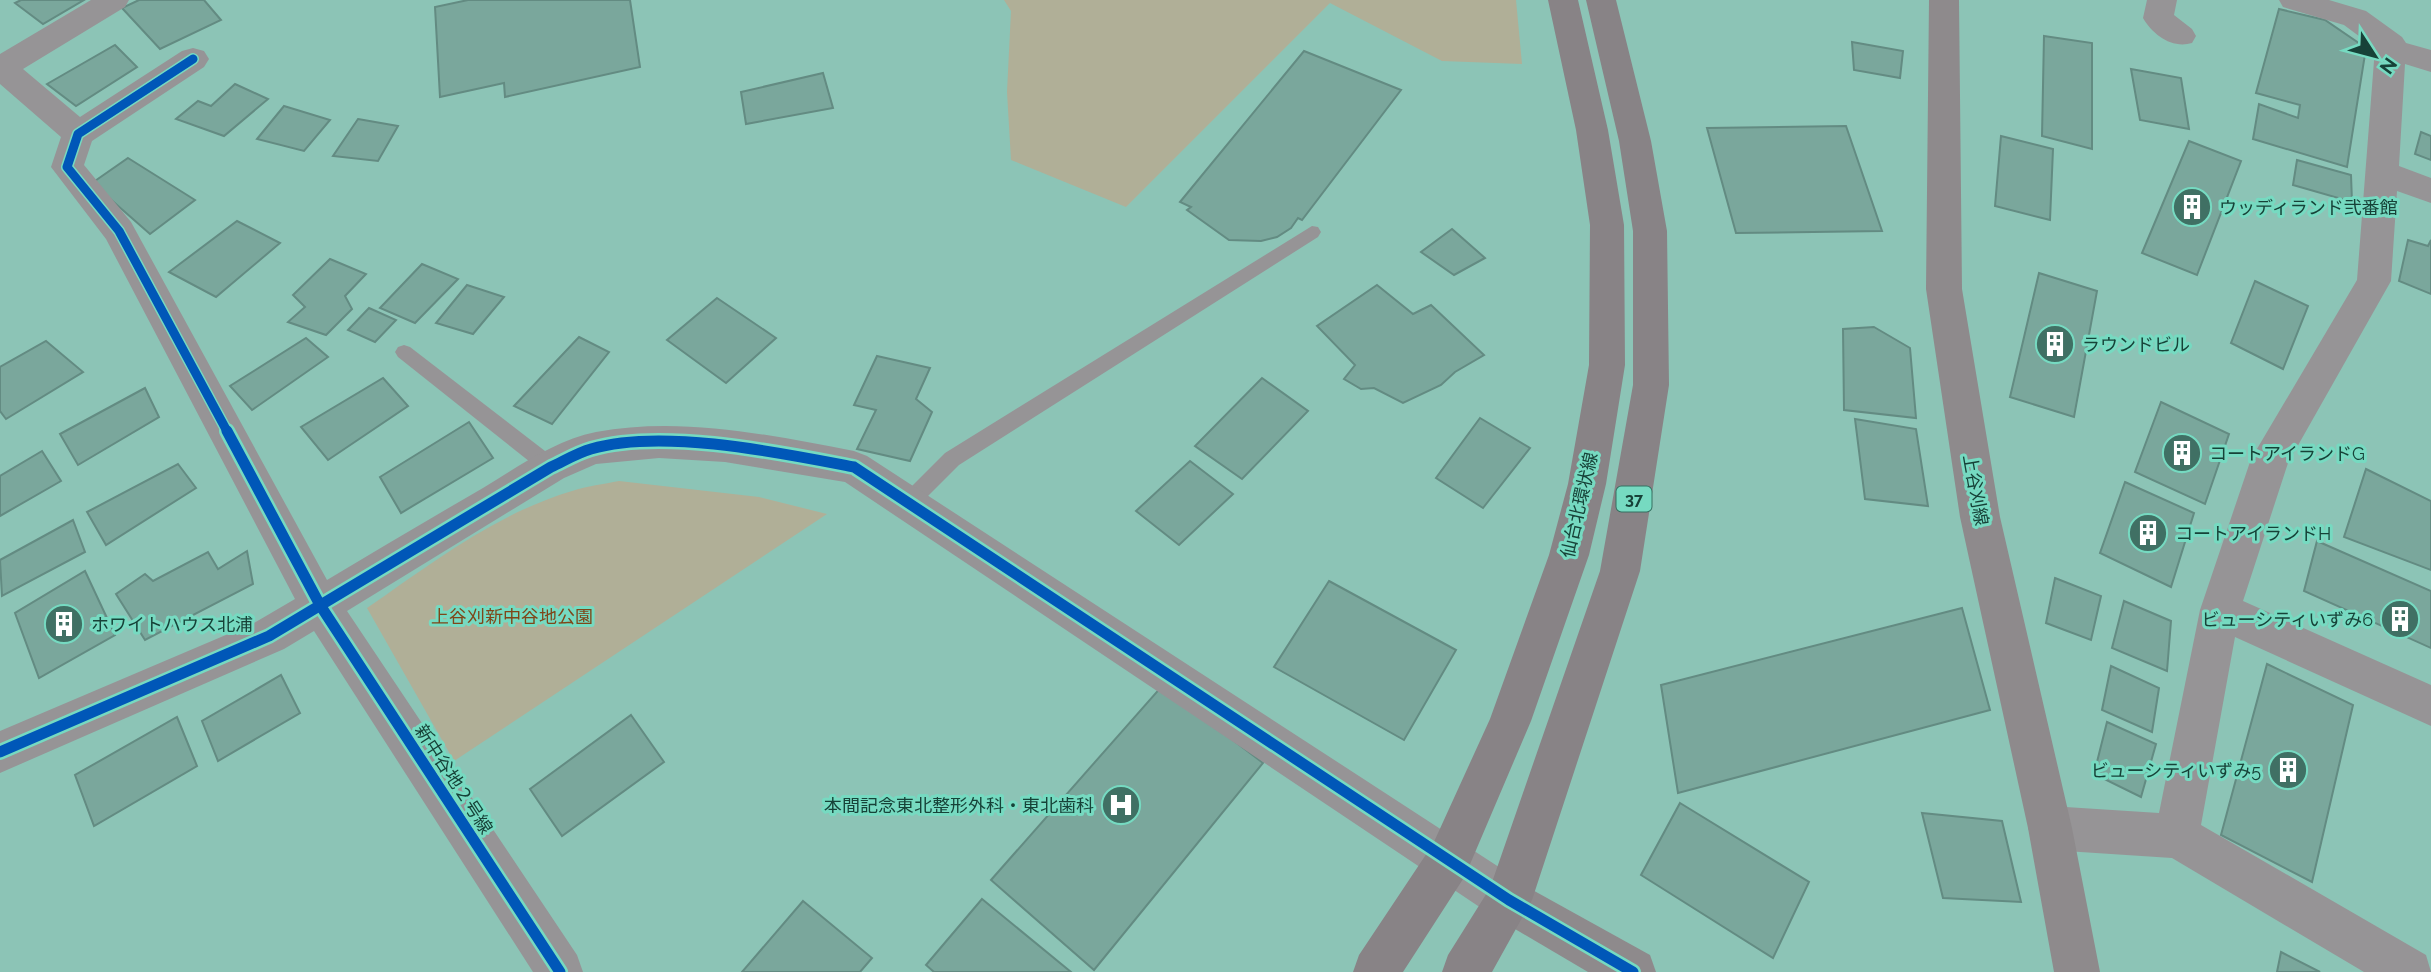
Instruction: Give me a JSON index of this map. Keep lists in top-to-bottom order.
{
  "streets": {
    "main road": ["37", "仙台北環状線"],
    "street": ["上谷刈線", "新中谷地２号線"]
  },
  "parks": ["上谷刈新中谷地公園"],
  "places": {
    "building": [
      "ウッディランド弐番館",
      "ラウンドビル",
      "コートアイランドG",
      "コートアイランドH",
      "ビューシティいずみ6",
      "ホワイトハウス北浦",
      "ビューシティいずみ5"
    ],
    "hospital": ["本間記念東北整形外科・東北歯科"]
  },
  "north": "bottom right"
}
